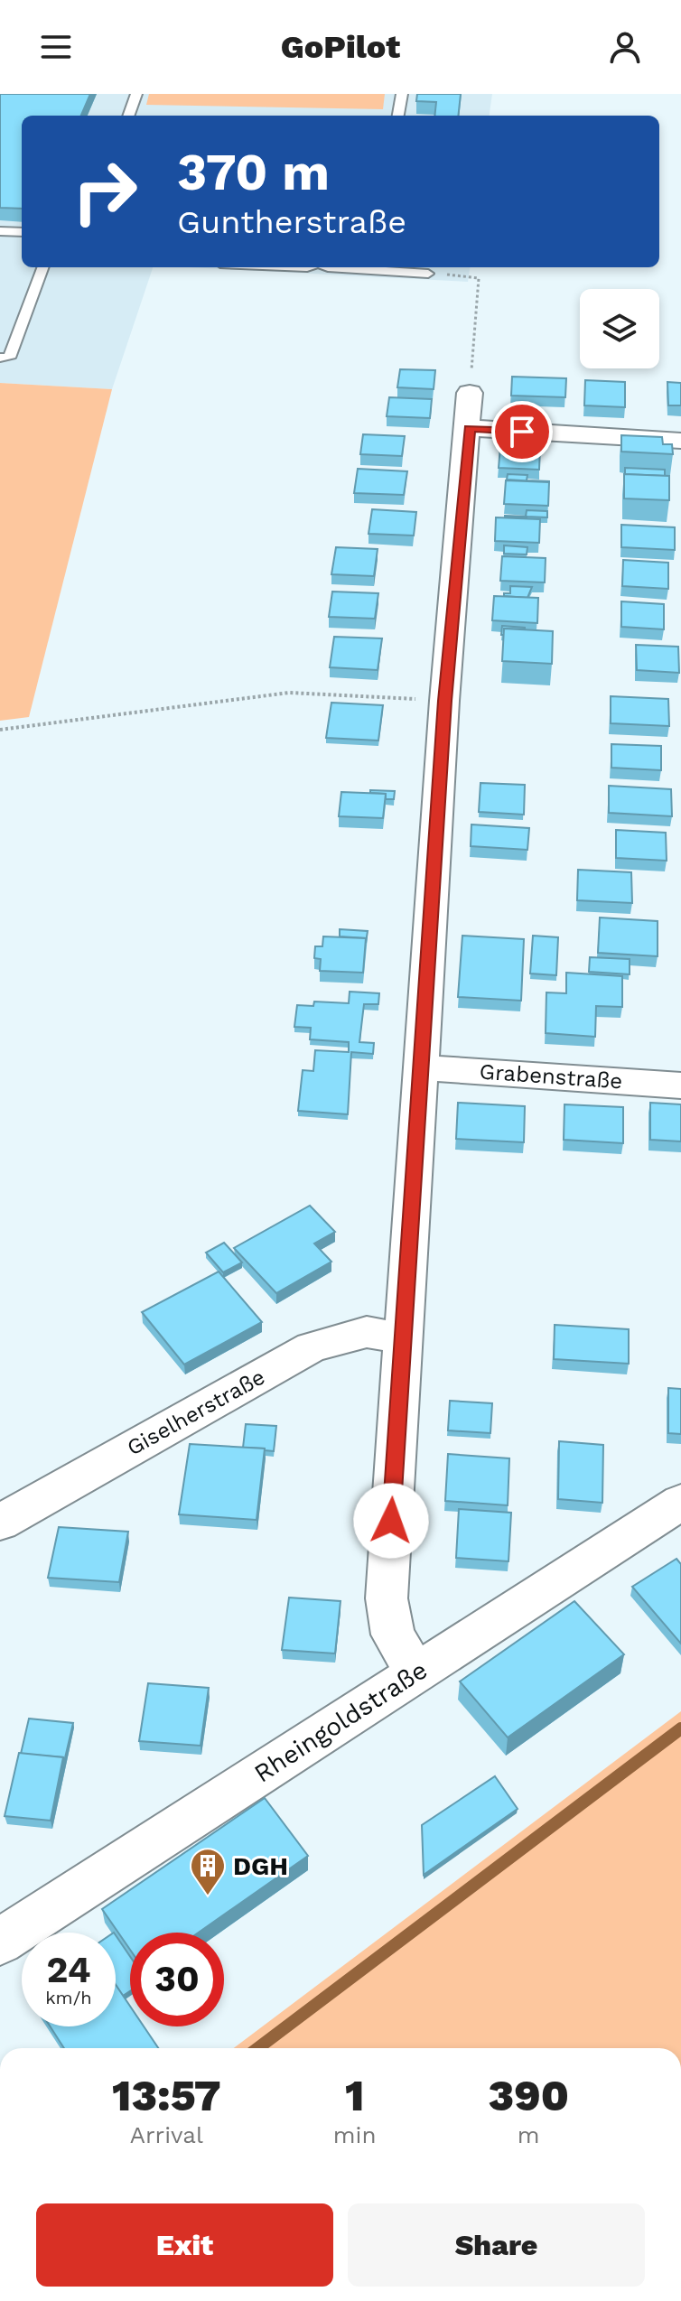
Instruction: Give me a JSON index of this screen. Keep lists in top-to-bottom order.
{
  "streets": {
    "street": ["Grabenstraße", "Giselherstraße", "Rheingoldstraße"]
  },
  "places": {
    "building": ["DGH"]
  },
  "page": {
    "header": "GoPilot",
    "turn": ["370 m", "Guntherstraße"],
    "speed": "24 km/h",
    "limit": "30",
    "eta": [
      "13:57",
      "Arrival",
      "1",
      "min",
      "390",
      "m"
    ],
    "buttons": ["Exit", "Share"]
  }
}
